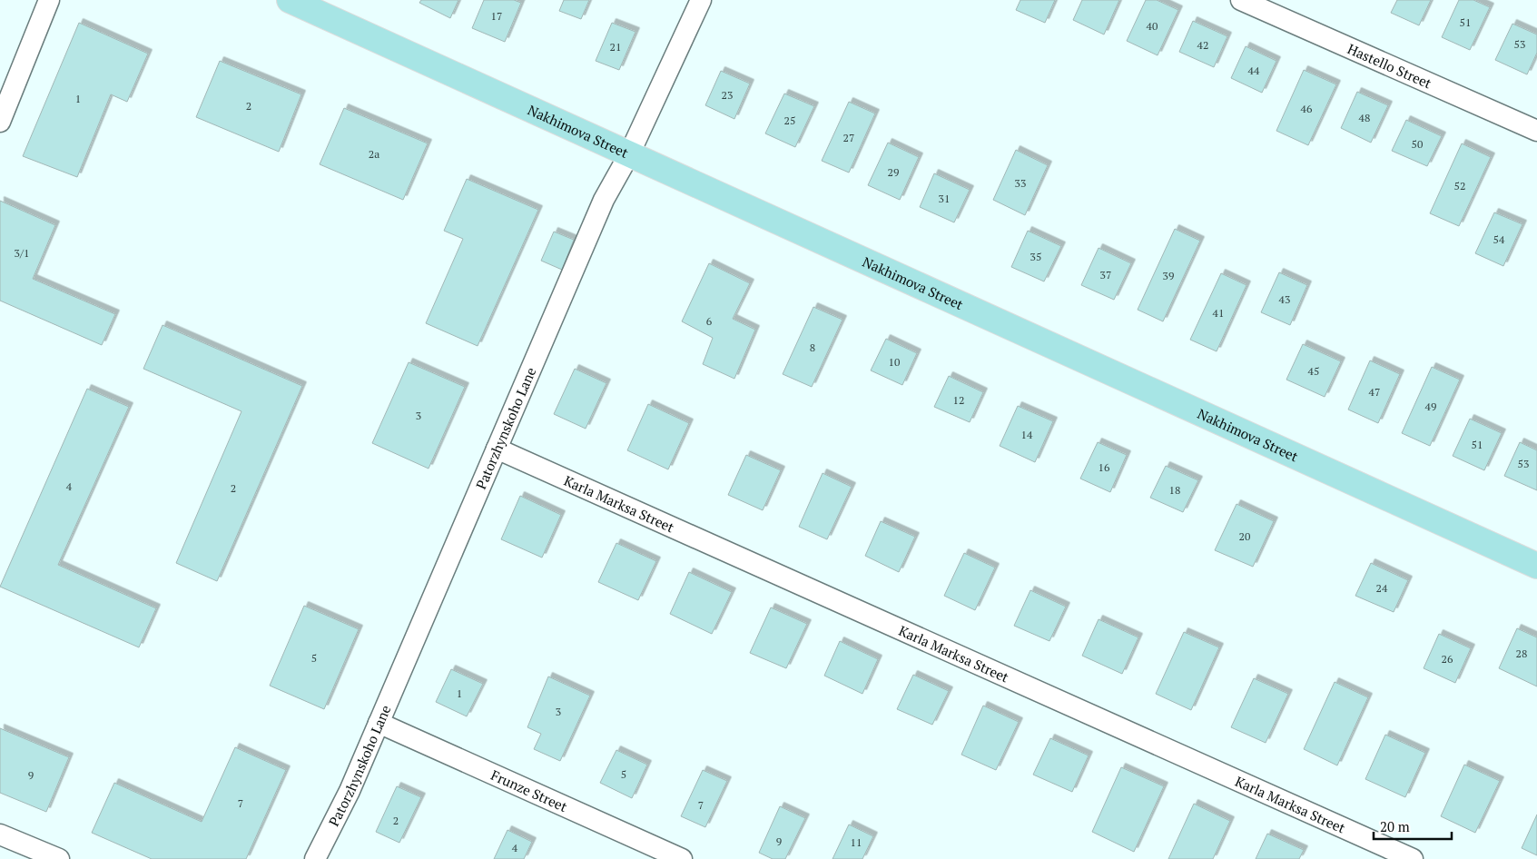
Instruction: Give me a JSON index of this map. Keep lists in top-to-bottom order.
{
  "streets": {
    "main road": ["Nakhimova Street"],
    "street": [
      "Hastello Street",
      "Patorzhynskoho Lane",
      "Karla Marksa Street",
      "Frunze Street"
    ]
  },
  "crossings": [
    ["Nakhimova Street", "Patorzhynskoho Lane"],
    ["Patorzhynskoho Lane", "Karla Marksa Street"],
    ["Patorzhynskoho Lane", "Frunze Street"]
  ],
  "house_numbers": [
    "17",
    "51",
    "40",
    "53",
    "42",
    "21",
    "44",
    "23",
    "1",
    "2",
    "46",
    "48",
    "25",
    "27",
    "50",
    "2а",
    "29",
    "33",
    "52",
    "31",
    "54",
    "3/1",
    "35",
    "37",
    "39",
    "43",
    "41",
    "6",
    "8",
    "10",
    "45",
    "47",
    "12",
    "49",
    "3",
    "14",
    "51",
    "53",
    "16",
    "4",
    "2",
    "18",
    "20",
    "24",
    "28",
    "5",
    "26",
    "1",
    "3",
    "5",
    "9",
    "7",
    "7",
    "2",
    "9",
    "11",
    "4"
  ],
  "scale_bar": "20 m"
}
